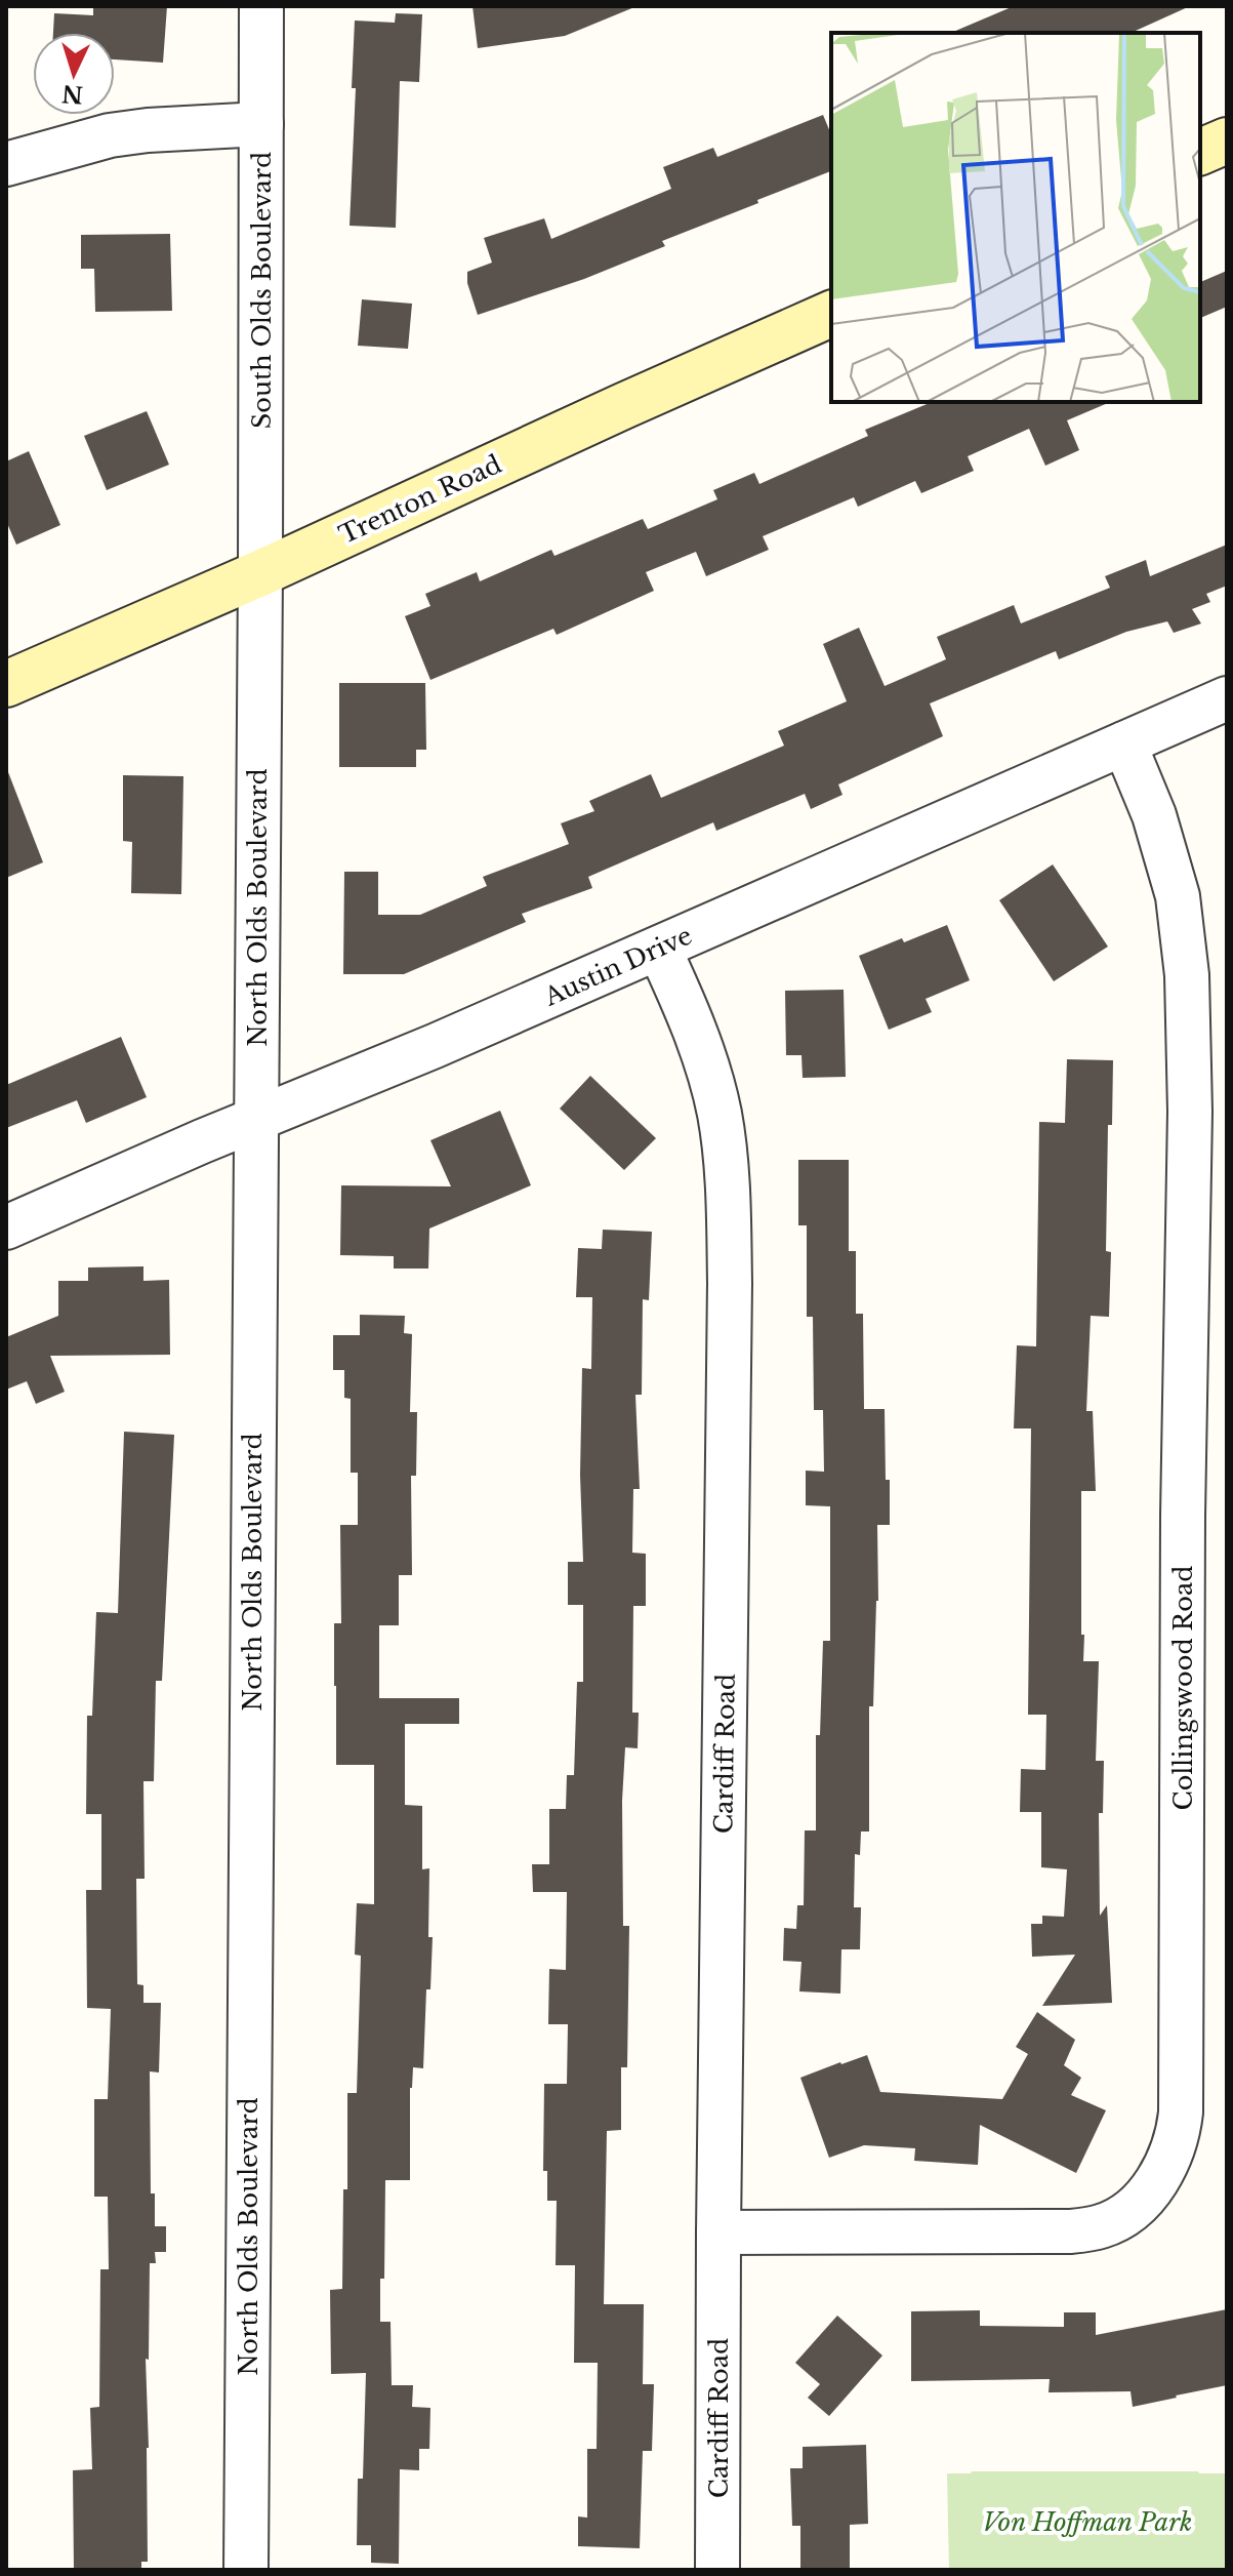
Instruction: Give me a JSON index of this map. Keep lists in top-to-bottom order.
{
  "streets": {
    "main road": ["Trenton Road"],
    "street": [
      "South Olds Boulevard",
      "North Olds Boulevard",
      "Austin Drive",
      "Collingswood Road",
      "Cardiff Road"
    ]
  },
  "crossings": [
    ["South Olds Boulevard", "Trenton Road"],
    ["South Olds Boulevard", "North Olds Boulevard"],
    ["Trenton Road", "North Olds Boulevard"],
    ["North Olds Boulevard", "Austin Drive"],
    ["Austin Drive", "Collingswood Road"],
    ["Austin Drive", "Cardiff Road"],
    ["Collingswood Road", "Cardiff Road"]
  ],
  "parks": ["Von Hoffman Park"],
  "north": "bottom"
}
